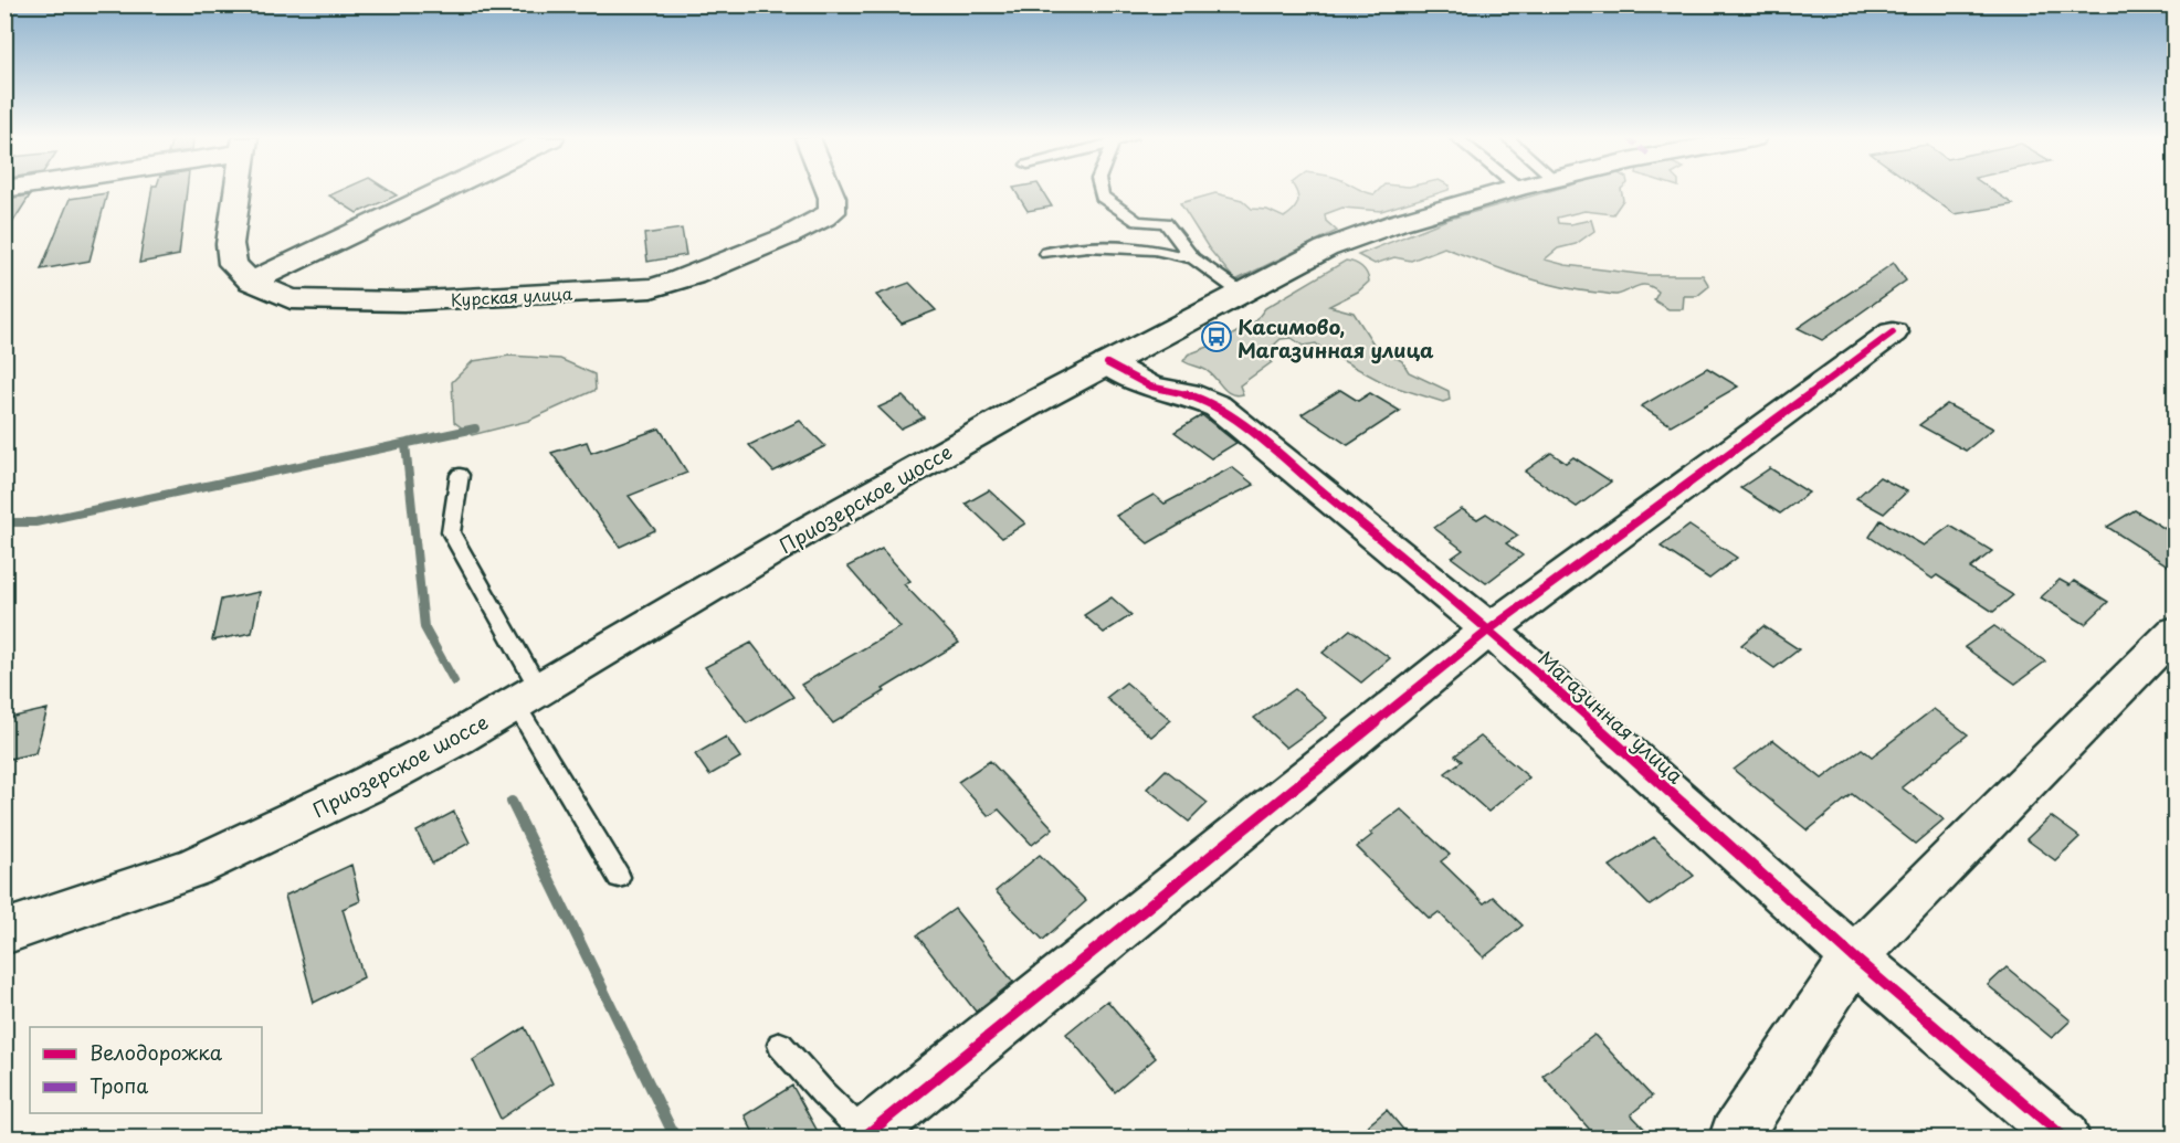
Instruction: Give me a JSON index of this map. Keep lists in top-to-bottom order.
{
  "streets": {
    "street": ["Курская улица", "Приозерское шоссе", "Магазинная улица"]
  },
  "crossings": [
    ["Приозерское шоссе", "Магазинная улица"]
  ],
  "places": {
    "bus stop": ["Касимово, Магазинная улица"]
  },
  "legend": ["Велодорожка", "Тропа"]
}
